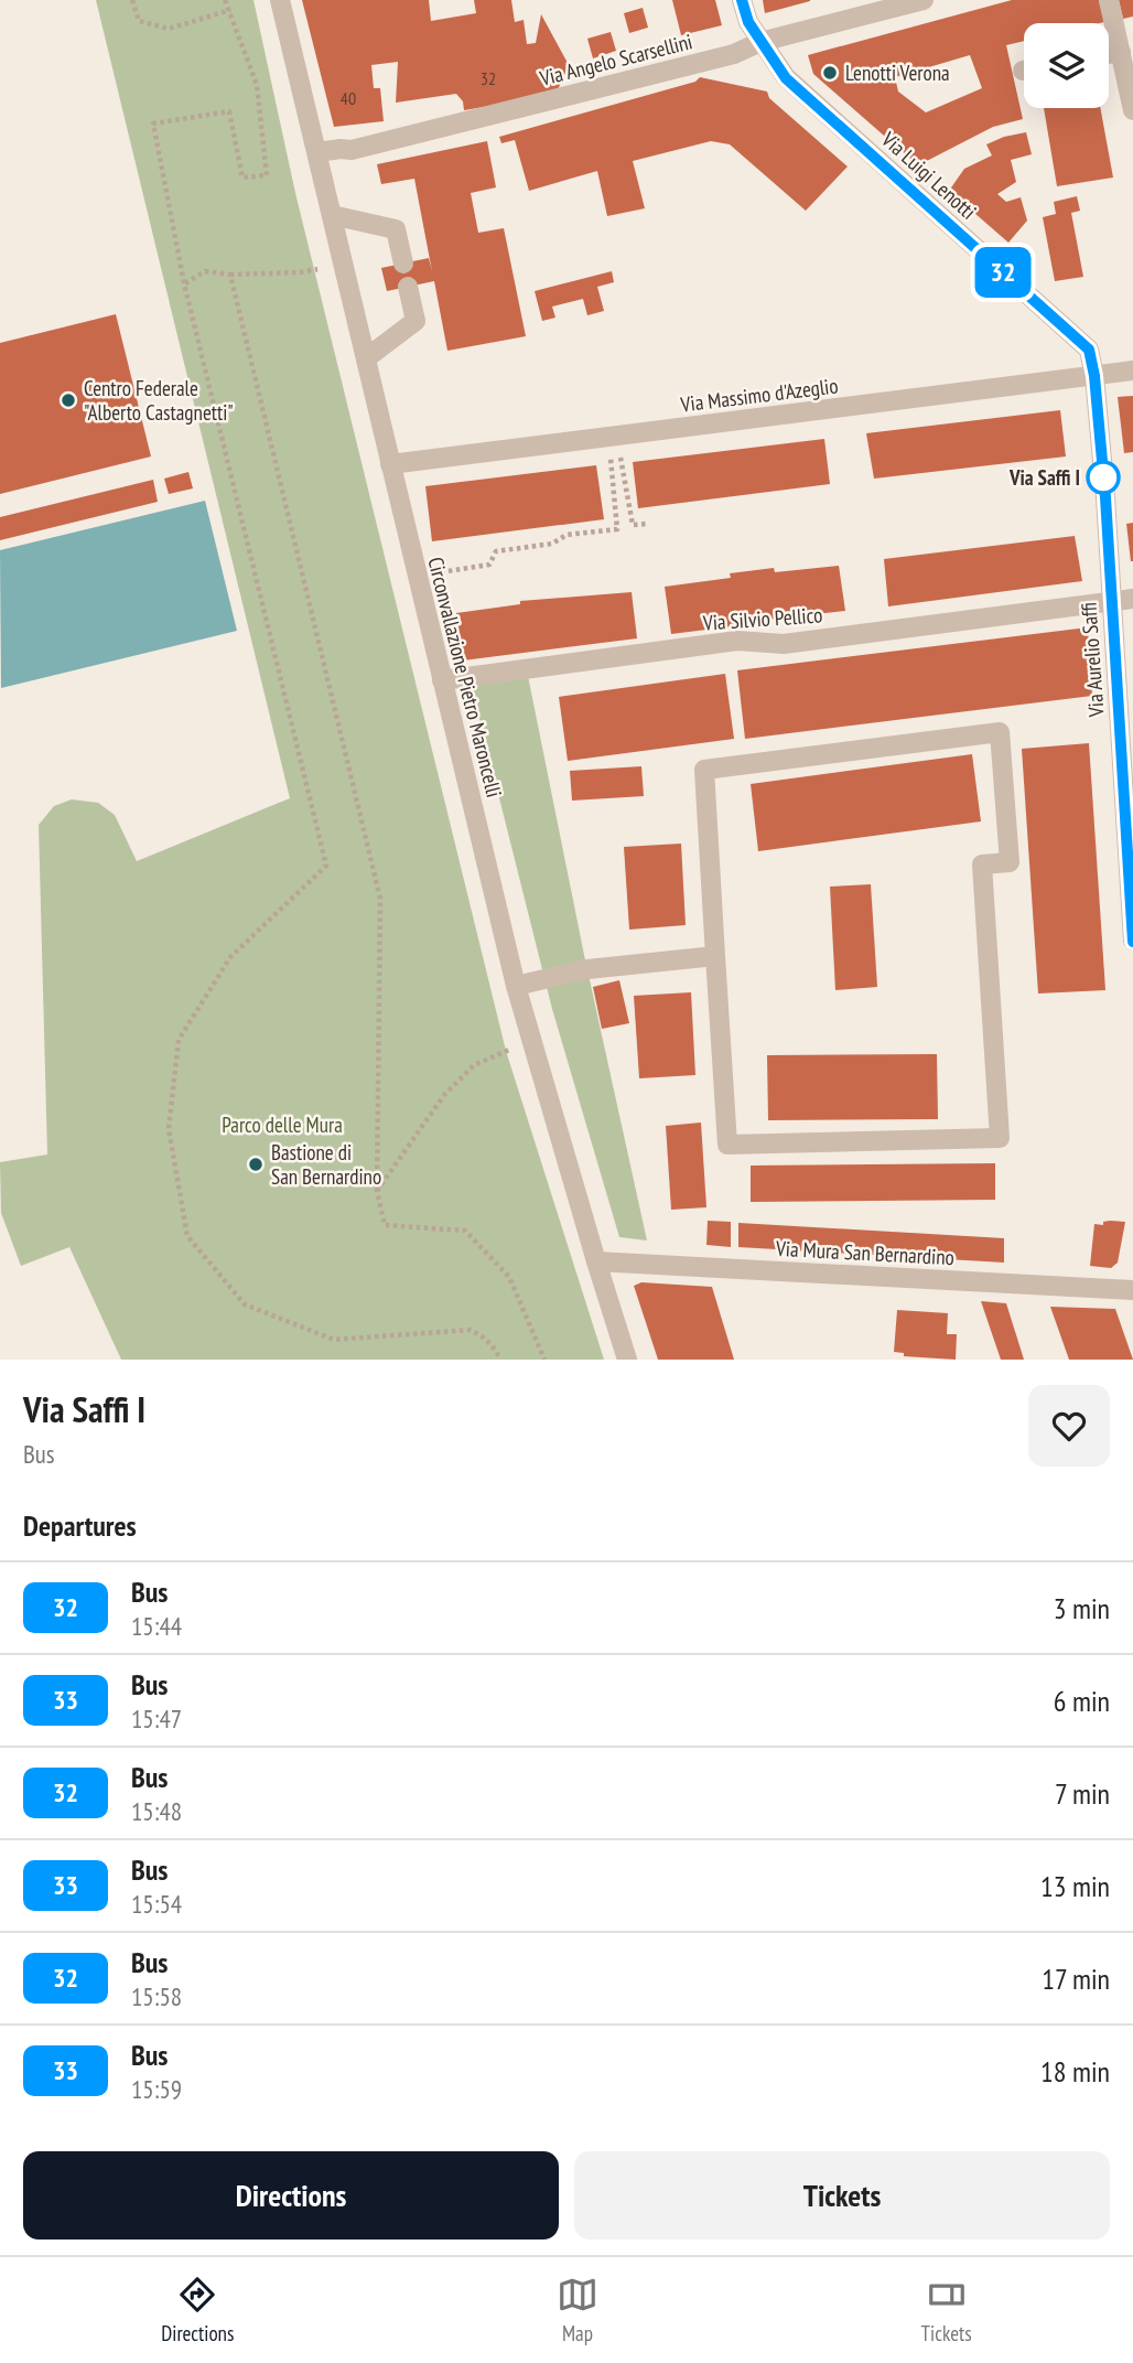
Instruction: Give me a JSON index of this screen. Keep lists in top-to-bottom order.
{
  "streets": {
    "street": [
      "Via Angelo Scarsellini",
      "Via Luigi Lenotti",
      "Via Massimo d'Azeglio",
      "Via Silvio Pellico",
      "Via Aurelio Saffi",
      "Circonvallazione Pietro Maroncelli",
      "Via Mura San Bernardino"
    ]
  },
  "crossings": [
    ["Via Angelo Scarsellini", "Via Luigi Lenotti"],
    ["Via Angelo Scarsellini", "Circonvallazione Pietro Maroncelli"],
    ["Via Luigi Lenotti", "Via Massimo d'Azeglio"],
    ["Via Luigi Lenotti", "Via Aurelio Saffi"],
    ["Via Massimo d'Azeglio", "Via Aurelio Saffi"],
    ["Via Massimo d'Azeglio", "Circonvallazione Pietro Maroncelli"],
    ["Via Silvio Pellico", "Via Aurelio Saffi"],
    ["Via Silvio Pellico", "Circonvallazione Pietro Maroncelli"],
    ["Circonvallazione Pietro Maroncelli", "Via Mura San Bernardino"]
  ],
  "parks": ["Parco delle Mura"],
  "places": [
    "Lenotti Verona",
    "Centro Federale \"Alberto Castagnetti\"",
    "Via Saffi I",
    "Bastione di San Bernardino"
  ],
  "lines": ["bus line 32"],
  "house_numbers": ["32", "40"],
  "page": {
    "on_map": "32",
    "heading": [
      ["Via Saffi I", "Bus"],
      "Departures"
    ],
    "list": [
      {
        "mark": "32",
        "name": "Bus",
        "note": "15:44",
        "value": "3 min"
      },
      {
        "mark": "33",
        "name": "Bus",
        "note": "15:47",
        "value": "6 min"
      },
      {
        "mark": "32",
        "name": "Bus",
        "note": "15:48",
        "value": "7 min"
      },
      {
        "mark": "33",
        "name": "Bus",
        "note": "15:54",
        "value": "13 min"
      },
      {
        "mark": "32",
        "name": "Bus",
        "note": "15:58",
        "value": "17 min"
      },
      {
        "mark": "33",
        "name": "Bus",
        "note": "15:59",
        "value": "18 min"
      }
    ],
    "buttons": ["Directions", "Tickets"],
    "tabs": ["Directions", "Map", "Tickets"]
  }
}
